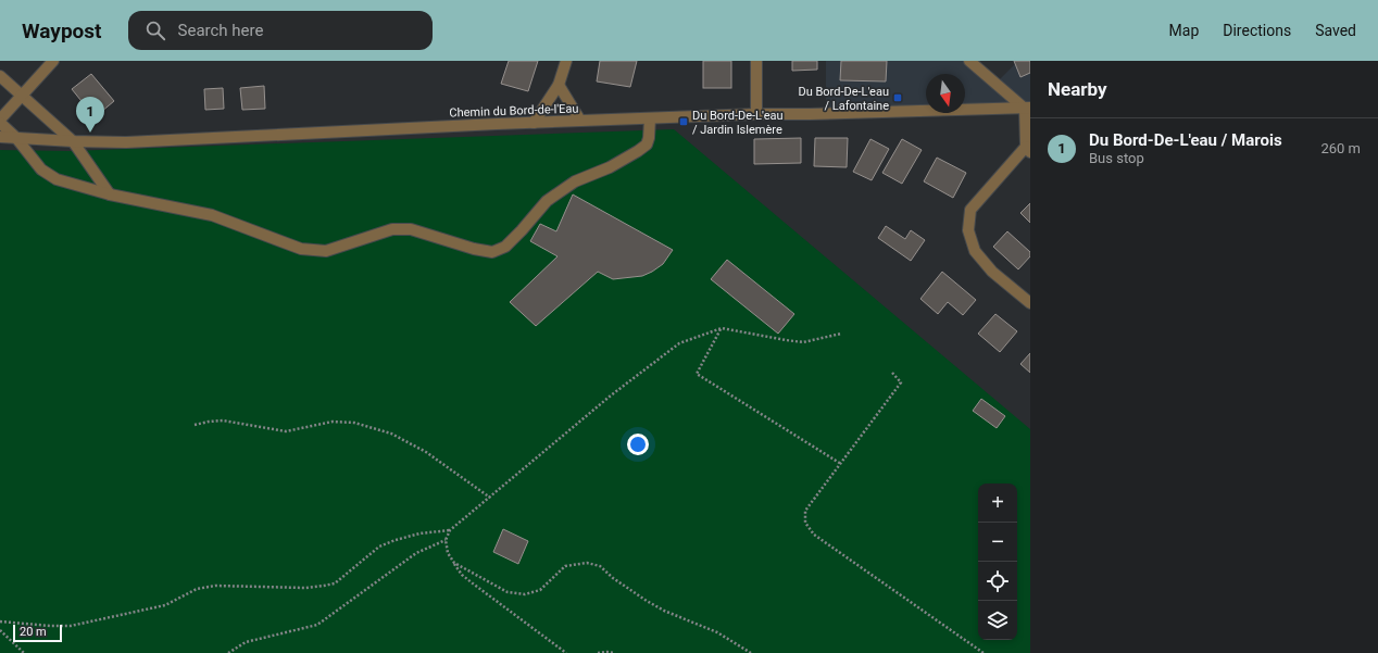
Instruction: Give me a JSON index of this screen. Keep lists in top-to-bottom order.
{
  "streets": {
    "street": ["Chemin du Bord-de-l'Eau"]
  },
  "places": {
    "transit": ["Du Bord-De-L'eau / Lafontaine", "Du Bord-De-L'eau / Jardin Islemère"]
  },
  "scale_bar": "20 m",
  "north": "bottom",
  "page": {
    "header": "Waypost",
    "search": "Search here",
    "nav": ["Map", "Directions", "Saved"],
    "heading": "Nearby",
    "pins": "1",
    "list": [
      {
        "mark": "1",
        "name": "Du Bord-De-L'eau / Marois",
        "note": "Bus stop",
        "value": "260 m"
      }
    ],
    "map_buttons": ["+", "−"],
    "scale": "20 m"
  }
}
